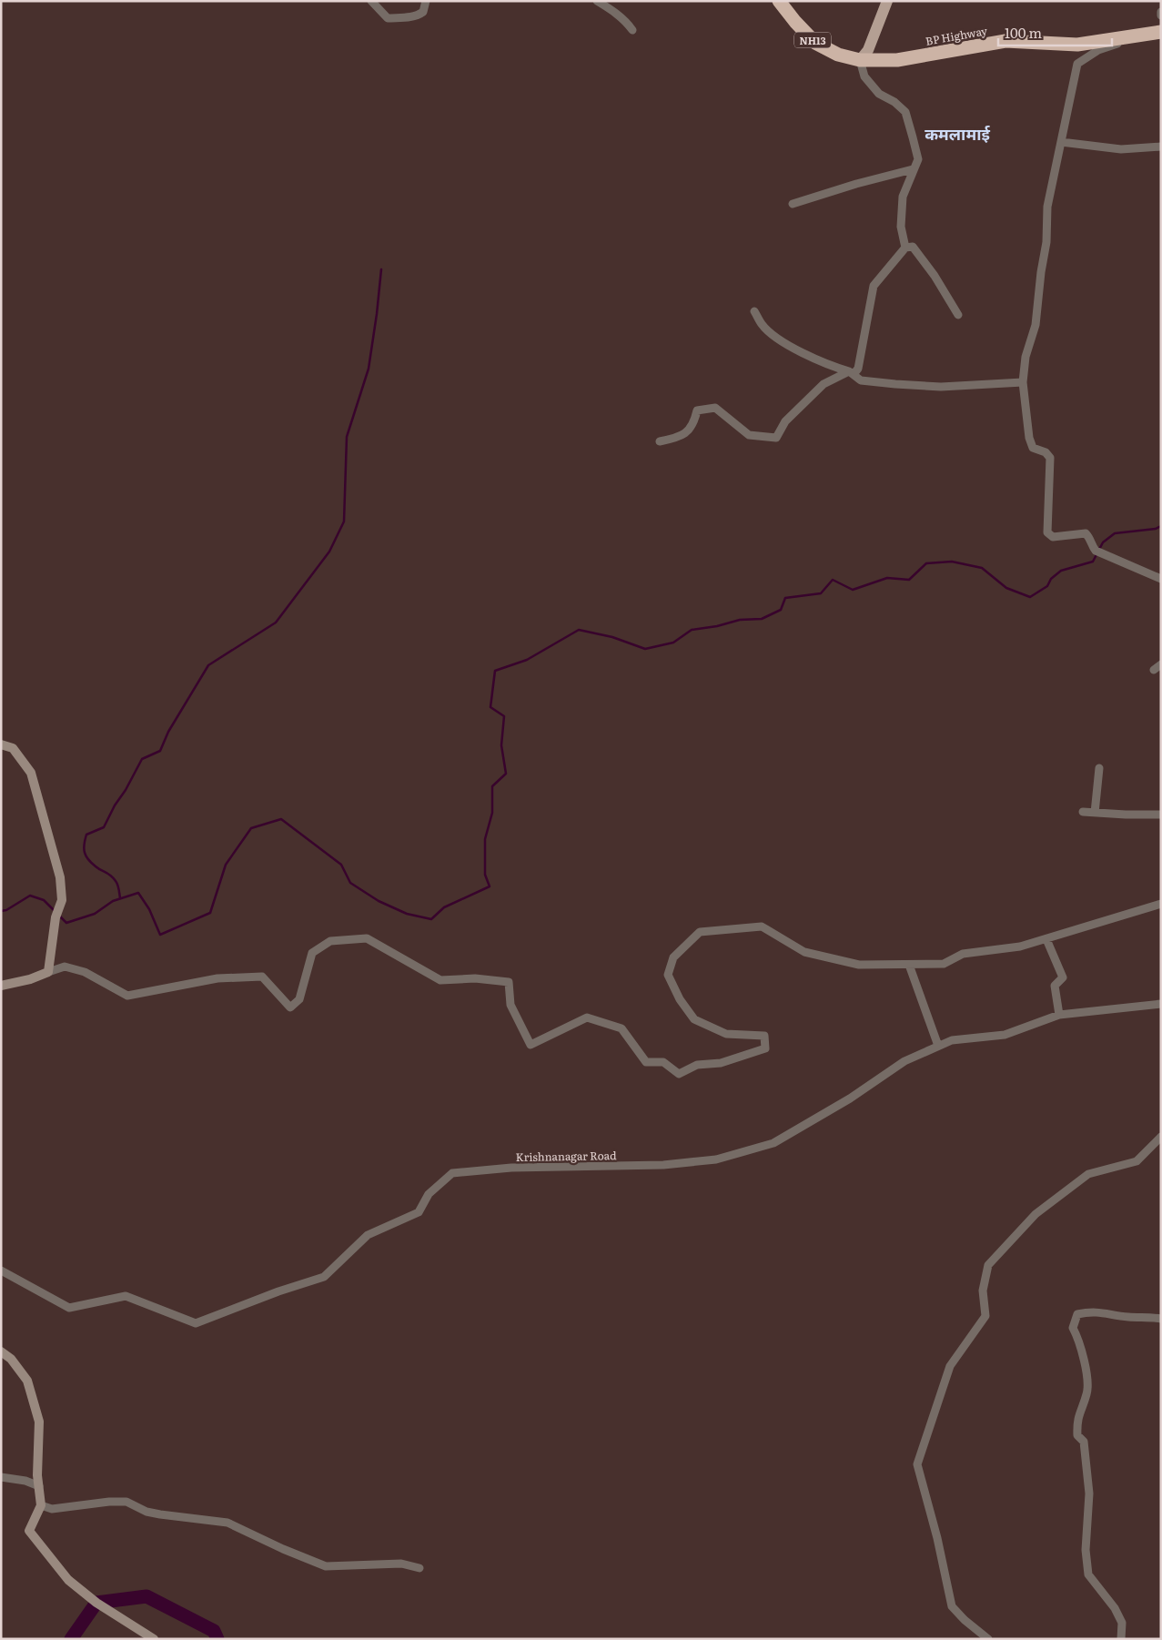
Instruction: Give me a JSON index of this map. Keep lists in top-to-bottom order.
{
  "streets": {
    "highway": ["BP Highway", "NH13"],
    "street": ["Krishnanagar Road"]
  },
  "districts": ["कमलामाई"],
  "scale_bar": "100 m"
}
